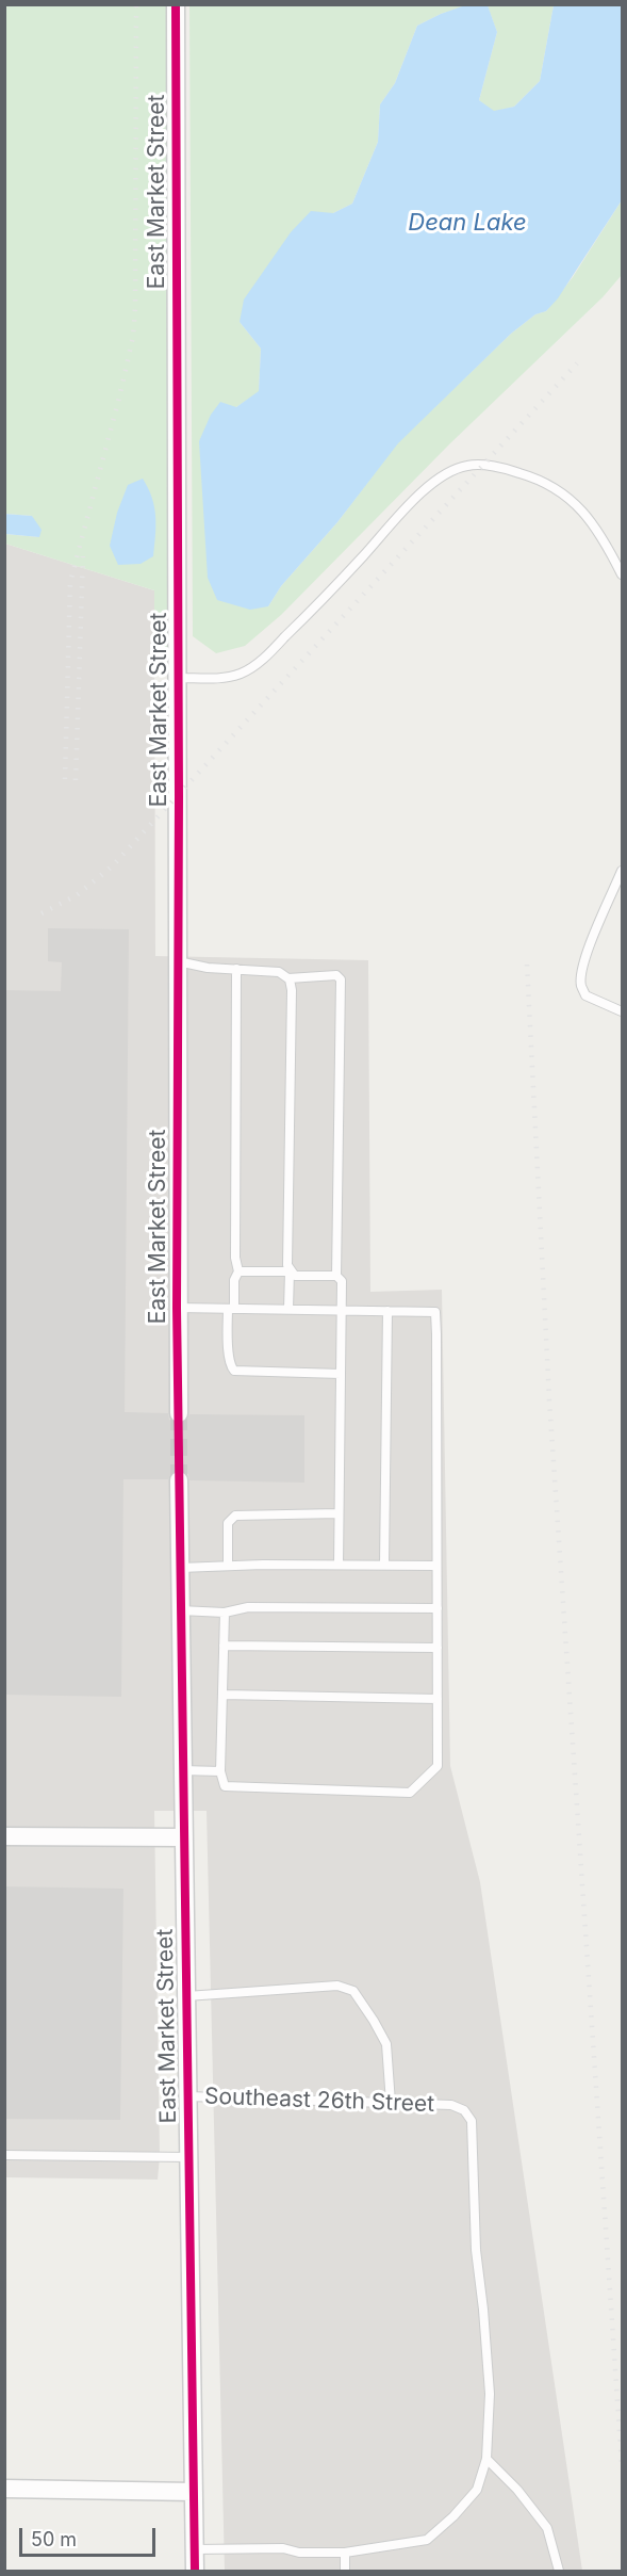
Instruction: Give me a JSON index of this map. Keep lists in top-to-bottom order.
{
  "streets": {
    "street": ["East Market Street"],
    "lane": ["Southeast 26th Street"]
  },
  "crossings": [
    ["East Market Street", "Southeast 26th Street"]
  ],
  "water": ["Dean Lake"],
  "scale_bar": "50 m"
}
